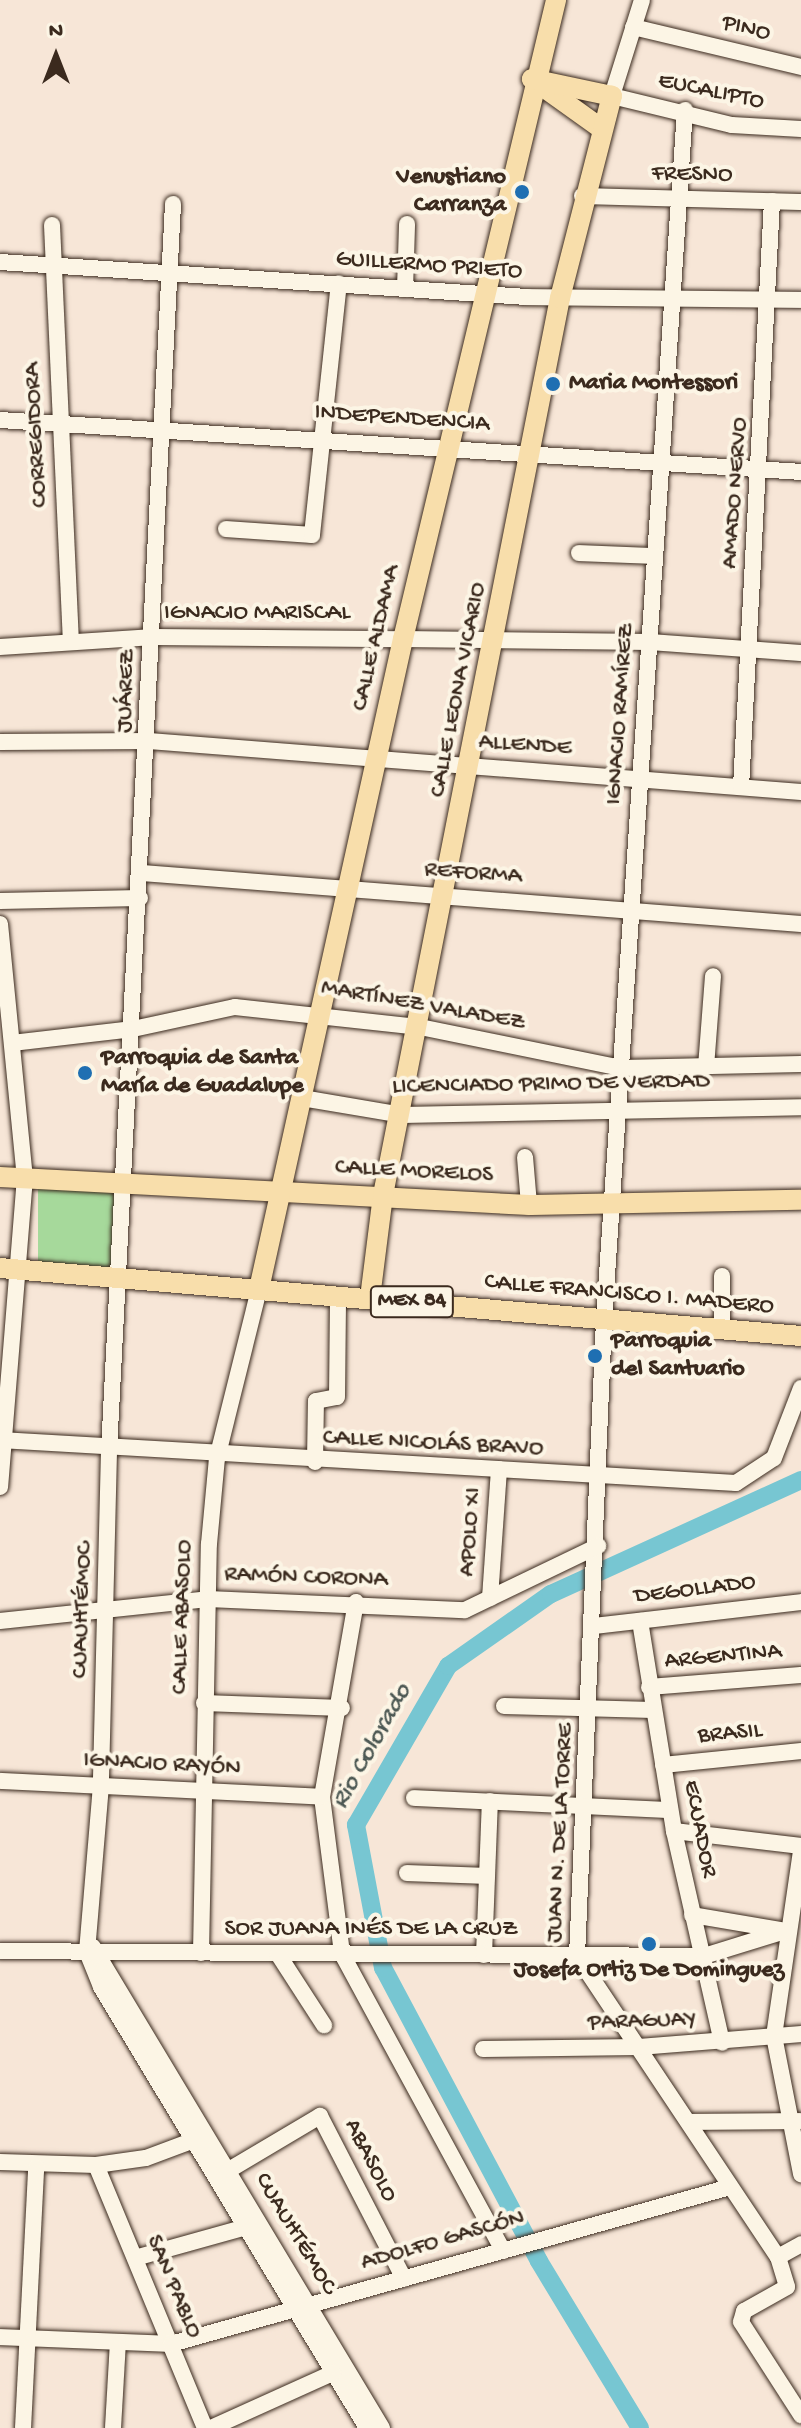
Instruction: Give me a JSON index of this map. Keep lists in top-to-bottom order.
{
  "streets": {
    "main road": [
      "CALLE ALDAMA",
      "CALLE LEONA VICARIO",
      "CALLE MORELOS",
      "CALLE FRANCISCO I. MADERO",
      "MEX 84"
    ],
    "street": [
      "PINO",
      "EUCALIPTO",
      "FRESNO",
      "GUILLERMO PRIETO",
      "INDEPENDENCIA",
      "CORREGIDORA",
      "AMADO NERVO",
      "IGNACIO MARISCAL",
      "JUÁREZ",
      "IGNACIO RAMÍREZ",
      "ALLENDE",
      "REFORMA",
      "MARTÍNEZ VALADEZ",
      "LICENCIADO PRIMO DE VERDAD",
      "CALLE NICOLÁS BRAVO",
      "APOLO XI",
      "RAMÓN CORONA",
      "DEGOLLADO",
      "CUAUHTÉMOC",
      "CALLE ABASOLO",
      "ARGENTINA",
      "BRASIL",
      "IGNACIO RAYÓN",
      "ECUADOR",
      "JUAN N. DE LA TORRE",
      "SOR JUANA INÉS DE LA CRUZ",
      "PARAGUAY",
      "ABASOLO",
      "ADOLFO GASCÓN",
      "SAN PABLO"
    ]
  },
  "crossings": [
    ["EUCALIPTO", "CALLE LEONA VICARIO"],
    ["EUCALIPTO", "IGNACIO RAMÍREZ"],
    ["FRESNO", "AMADO NERVO"],
    ["FRESNO", "CALLE LEONA VICARIO"],
    ["FRESNO", "IGNACIO RAMÍREZ"],
    ["GUILLERMO PRIETO", "CORREGIDORA"],
    ["GUILLERMO PRIETO", "AMADO NERVO"],
    ["GUILLERMO PRIETO", "CALLE ALDAMA"],
    ["GUILLERMO PRIETO", "CALLE LEONA VICARIO"],
    ["GUILLERMO PRIETO", "JUÁREZ"],
    ["GUILLERMO PRIETO", "IGNACIO RAMÍREZ"],
    ["INDEPENDENCIA", "CORREGIDORA"],
    ["INDEPENDENCIA", "AMADO NERVO"],
    ["INDEPENDENCIA", "CALLE ALDAMA"],
    ["INDEPENDENCIA", "CALLE LEONA VICARIO"],
    ["INDEPENDENCIA", "JUÁREZ"],
    ["INDEPENDENCIA", "IGNACIO RAMÍREZ"],
    ["CORREGIDORA", "IGNACIO MARISCAL"],
    ["AMADO NERVO", "IGNACIO MARISCAL"],
    ["AMADO NERVO", "ALLENDE"],
    ["IGNACIO MARISCAL", "CALLE ALDAMA"],
    ["IGNACIO MARISCAL", "CALLE LEONA VICARIO"],
    ["IGNACIO MARISCAL", "JUÁREZ"],
    ["IGNACIO MARISCAL", "IGNACIO RAMÍREZ"],
    ["CALLE ALDAMA", "ALLENDE"],
    ["CALLE ALDAMA", "REFORMA"],
    ["CALLE ALDAMA", "MARTÍNEZ VALADEZ"],
    ["CALLE ALDAMA", "LICENCIADO PRIMO DE VERDAD"],
    ["CALLE ALDAMA", "CALLE MORELOS"],
    ["CALLE ALDAMA", "CALLE FRANCISCO I. MADERO"],
    ["CALLE ALDAMA", "CALLE ABASOLO"],
    ["CALLE LEONA VICARIO", "ALLENDE"],
    ["CALLE LEONA VICARIO", "REFORMA"],
    ["CALLE LEONA VICARIO", "MARTÍNEZ VALADEZ"],
    ["CALLE LEONA VICARIO", "LICENCIADO PRIMO DE VERDAD"],
    ["CALLE LEONA VICARIO", "CALLE MORELOS"],
    ["CALLE LEONA VICARIO", "CALLE FRANCISCO I. MADERO"],
    ["JUÁREZ", "ALLENDE"],
    ["JUÁREZ", "REFORMA"],
    ["JUÁREZ", "MARTÍNEZ VALADEZ"],
    ["JUÁREZ", "CALLE MORELOS"],
    ["JUÁREZ", "CALLE FRANCISCO I. MADERO"],
    ["JUÁREZ", "CUAUHTÉMOC"],
    ["IGNACIO RAMÍREZ", "ALLENDE"],
    ["IGNACIO RAMÍREZ", "REFORMA"],
    ["IGNACIO RAMÍREZ", "MARTÍNEZ VALADEZ"],
    ["IGNACIO RAMÍREZ", "LICENCIADO PRIMO DE VERDAD"],
    ["IGNACIO RAMÍREZ", "CALLE MORELOS"],
    ["IGNACIO RAMÍREZ", "CALLE FRANCISCO I. MADERO"],
    ["IGNACIO RAMÍREZ", "JUAN N. DE LA TORRE"],
    ["CALLE FRANCISCO I. MADERO", "MEX 84"],
    ["CALLE FRANCISCO I. MADERO", "CUAUHTÉMOC"],
    ["CALLE FRANCISCO I. MADERO", "CALLE ABASOLO"],
    ["CALLE FRANCISCO I. MADERO", "JUAN N. DE LA TORRE"],
    ["CALLE NICOLÁS BRAVO", "APOLO XI"],
    ["CALLE NICOLÁS BRAVO", "CUAUHTÉMOC"],
    ["CALLE NICOLÁS BRAVO", "CALLE ABASOLO"],
    ["CALLE NICOLÁS BRAVO", "JUAN N. DE LA TORRE"],
    ["APOLO XI", "RAMÓN CORONA"],
    ["RAMÓN CORONA", "CUAUHTÉMOC"],
    ["RAMÓN CORONA", "CALLE ABASOLO"],
    ["RAMÓN CORONA", "JUAN N. DE LA TORRE"],
    ["DEGOLLADO", "ECUADOR"],
    ["DEGOLLADO", "JUAN N. DE LA TORRE"],
    ["CUAUHTÉMOC", "IGNACIO RAYÓN"],
    ["CUAUHTÉMOC", "SOR JUANA INÉS DE LA CRUZ"],
    ["CUAUHTÉMOC", "ABASOLO"],
    ["CUAUHTÉMOC", "ADOLFO GASCÓN"],
    ["CALLE ABASOLO", "IGNACIO RAYÓN"],
    ["CALLE ABASOLO", "SOR JUANA INÉS DE LA CRUZ"],
    ["ARGENTINA", "ECUADOR"],
    ["ARGENTINA", "JUAN N. DE LA TORRE"],
    ["BRASIL", "ECUADOR"],
    ["ECUADOR", "SOR JUANA INÉS DE LA CRUZ"],
    ["ECUADOR", "PARAGUAY"],
    ["JUAN N. DE LA TORRE", "SOR JUANA INÉS DE LA CRUZ"],
    ["JUAN N. DE LA TORRE", "PARAGUAY"],
    ["JUAN N. DE LA TORRE", "ADOLFO GASCÓN"],
    ["ABASOLO", "ADOLFO GASCÓN"],
    ["ADOLFO GASCÓN", "SAN PABLO"]
  ],
  "water": ["Rio Colorado"],
  "places": [
    "Venustiano Carranza",
    "Maria Montessori",
    "Parroquia de Santa María de Guadalupe",
    "Parroquia del Santuario",
    "Josefa Ortiz De Dominguez"
  ],
  "north": "top"
}
